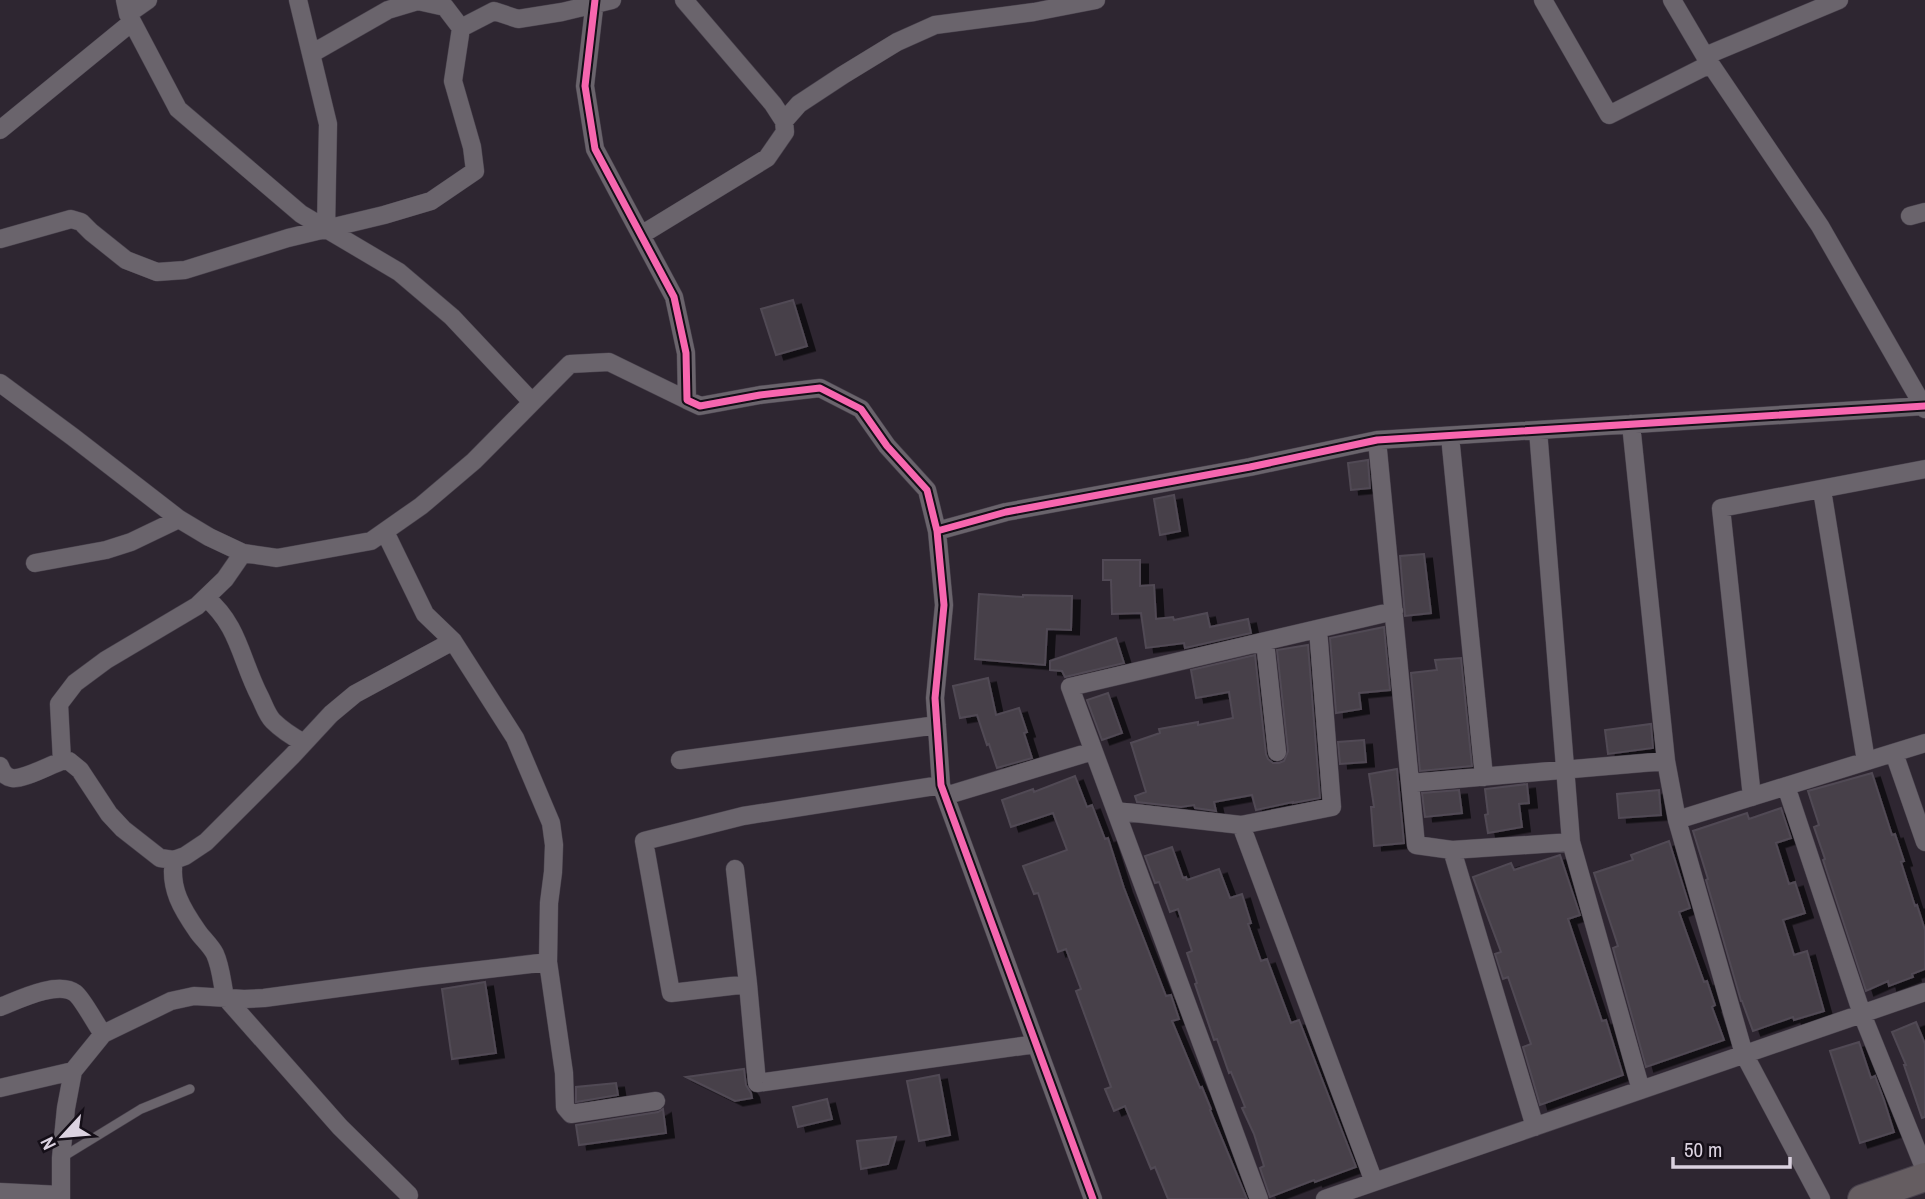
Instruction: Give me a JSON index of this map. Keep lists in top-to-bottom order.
{
  "scale_bar": "50 m",
  "north": "bottom left"
}
